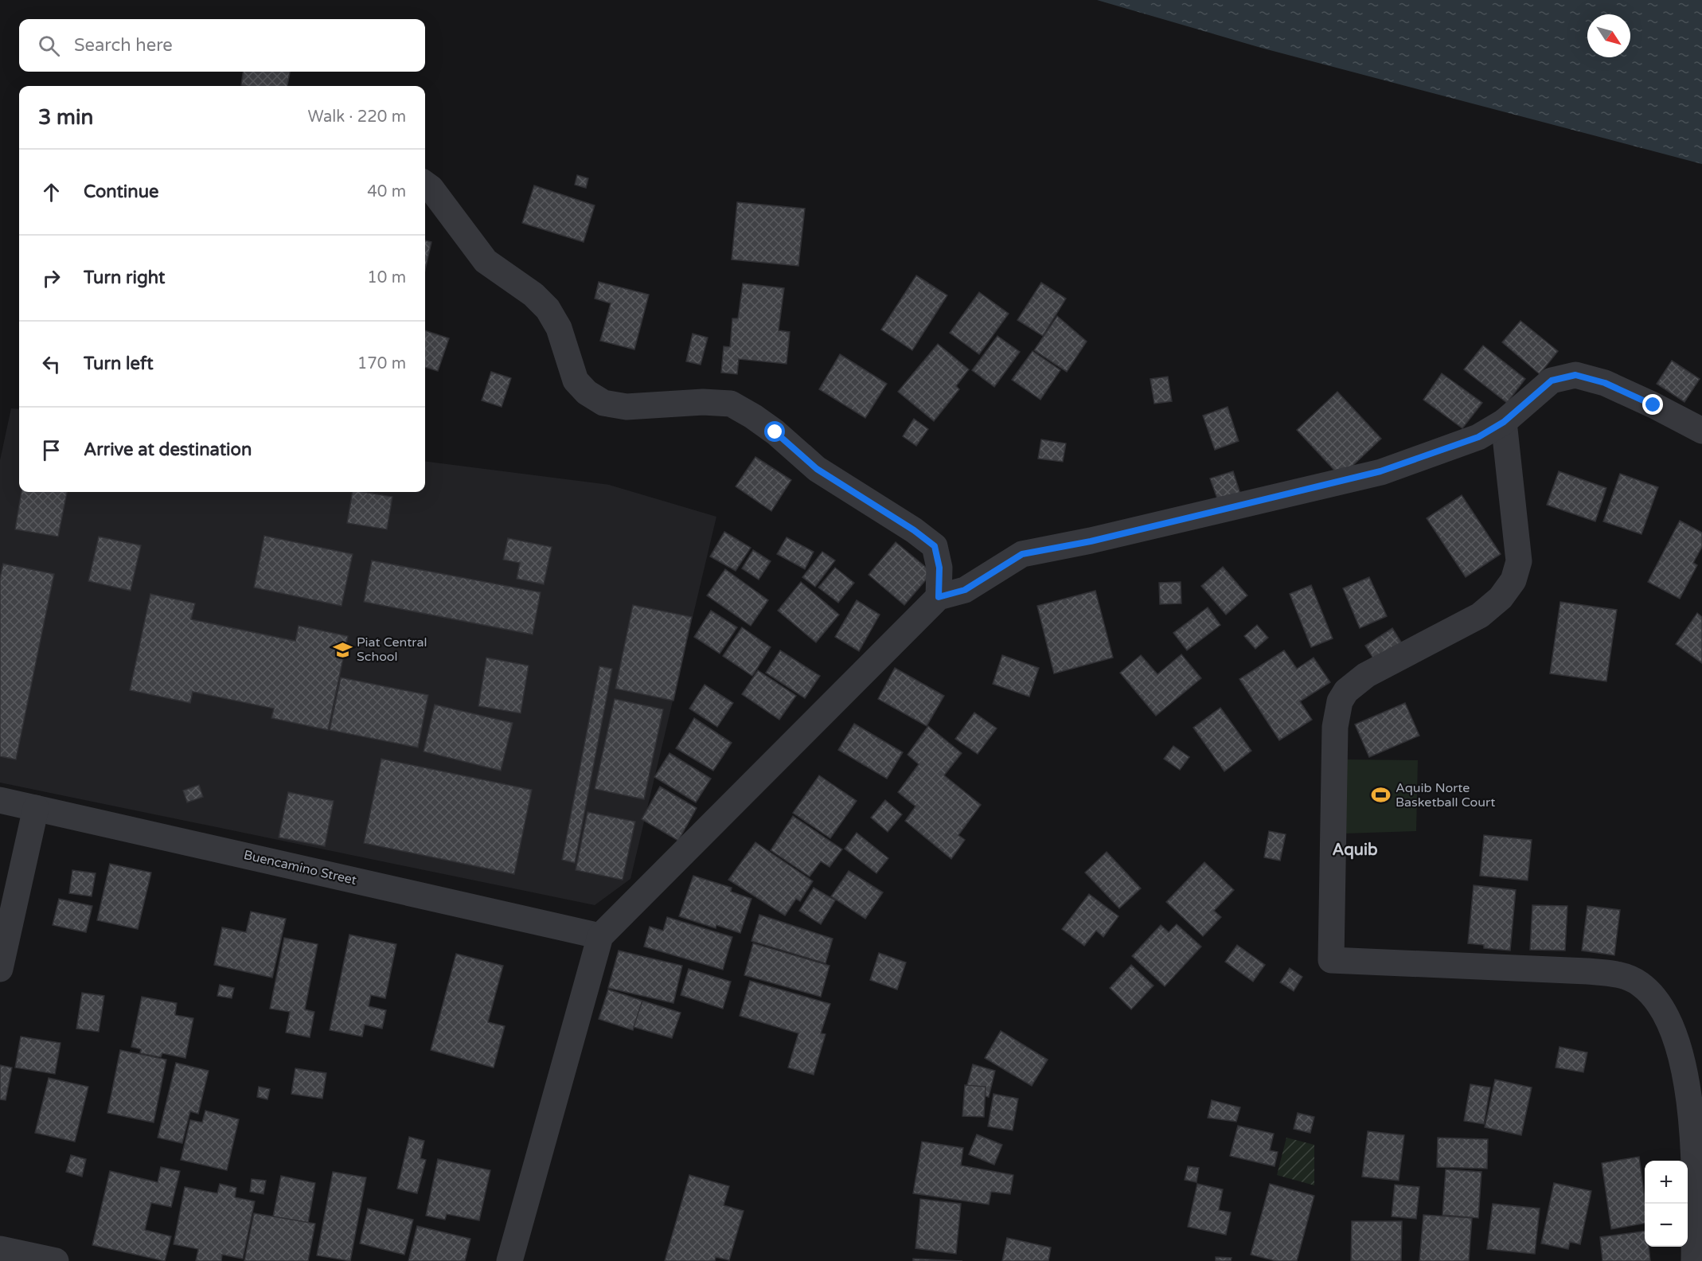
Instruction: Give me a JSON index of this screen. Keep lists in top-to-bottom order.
{
  "streets": {
    "street": ["Buencamino Street"]
  },
  "districts": ["Aquib"],
  "places": {
    "school or university": ["Piat Central School"],
    "sports": ["Aquib Norte Basketball Court"]
  },
  "north": "bottom right",
  "page": {
    "search": "Search here",
    "heading": ["3 min", "Walk · 220 m"],
    "list": [
      ["Continue", "40 m"],
      ["Turn right", "10 m"],
      ["Turn left", "170 m"],
      "Arrive at destination"
    ],
    "map_buttons": ["+", "−"]
  }
}
